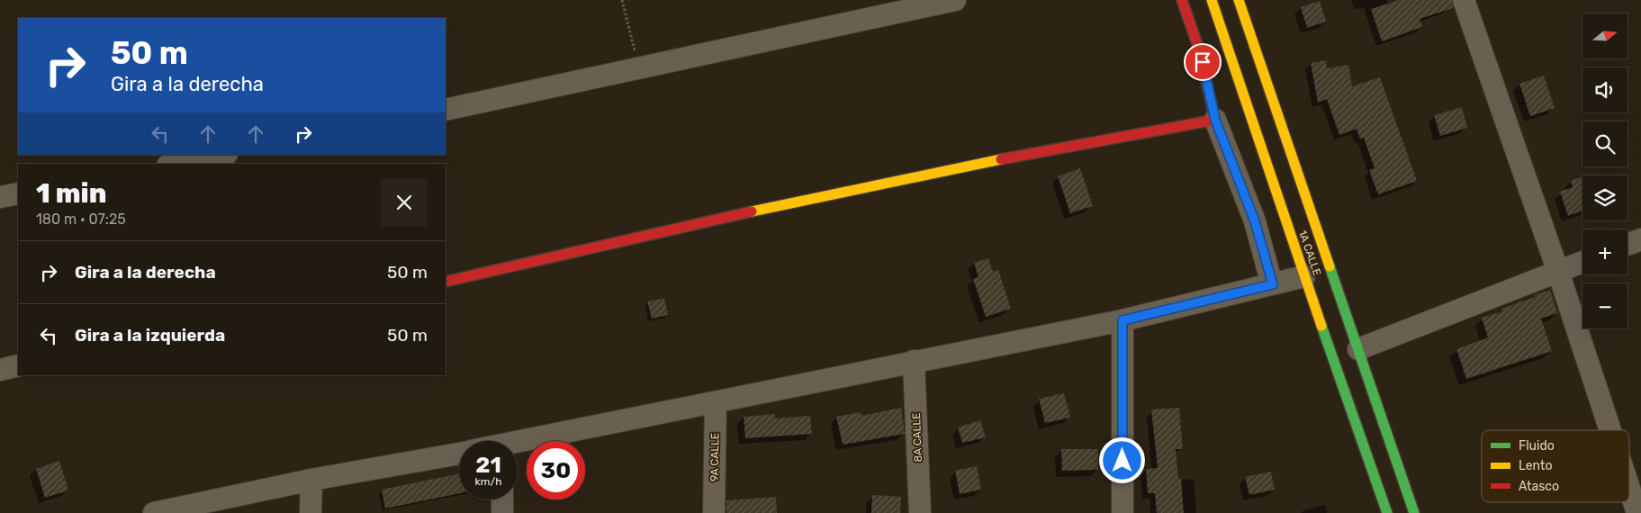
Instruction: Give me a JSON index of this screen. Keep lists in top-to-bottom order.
{
  "streets": {
    "main road": ["1A CALLE"],
    "street": ["8A CALLE", "9A CALLE"]
  },
  "legend": ["Fluido", "Lento", "Atasco"],
  "north": "right",
  "page": {
    "map_buttons": ["+", "−"],
    "turn": ["50 m", "Gira a la derecha"],
    "heading": ["1 min", "180 m · 07:25"],
    "list": [
      {
        "name": "Gira a la derecha",
        "value": "50 m"
      },
      {
        "name": "Gira a la izquierda",
        "value": "50 m"
      }
    ],
    "speed": "21 km/h",
    "limit": "30"
  }
}
